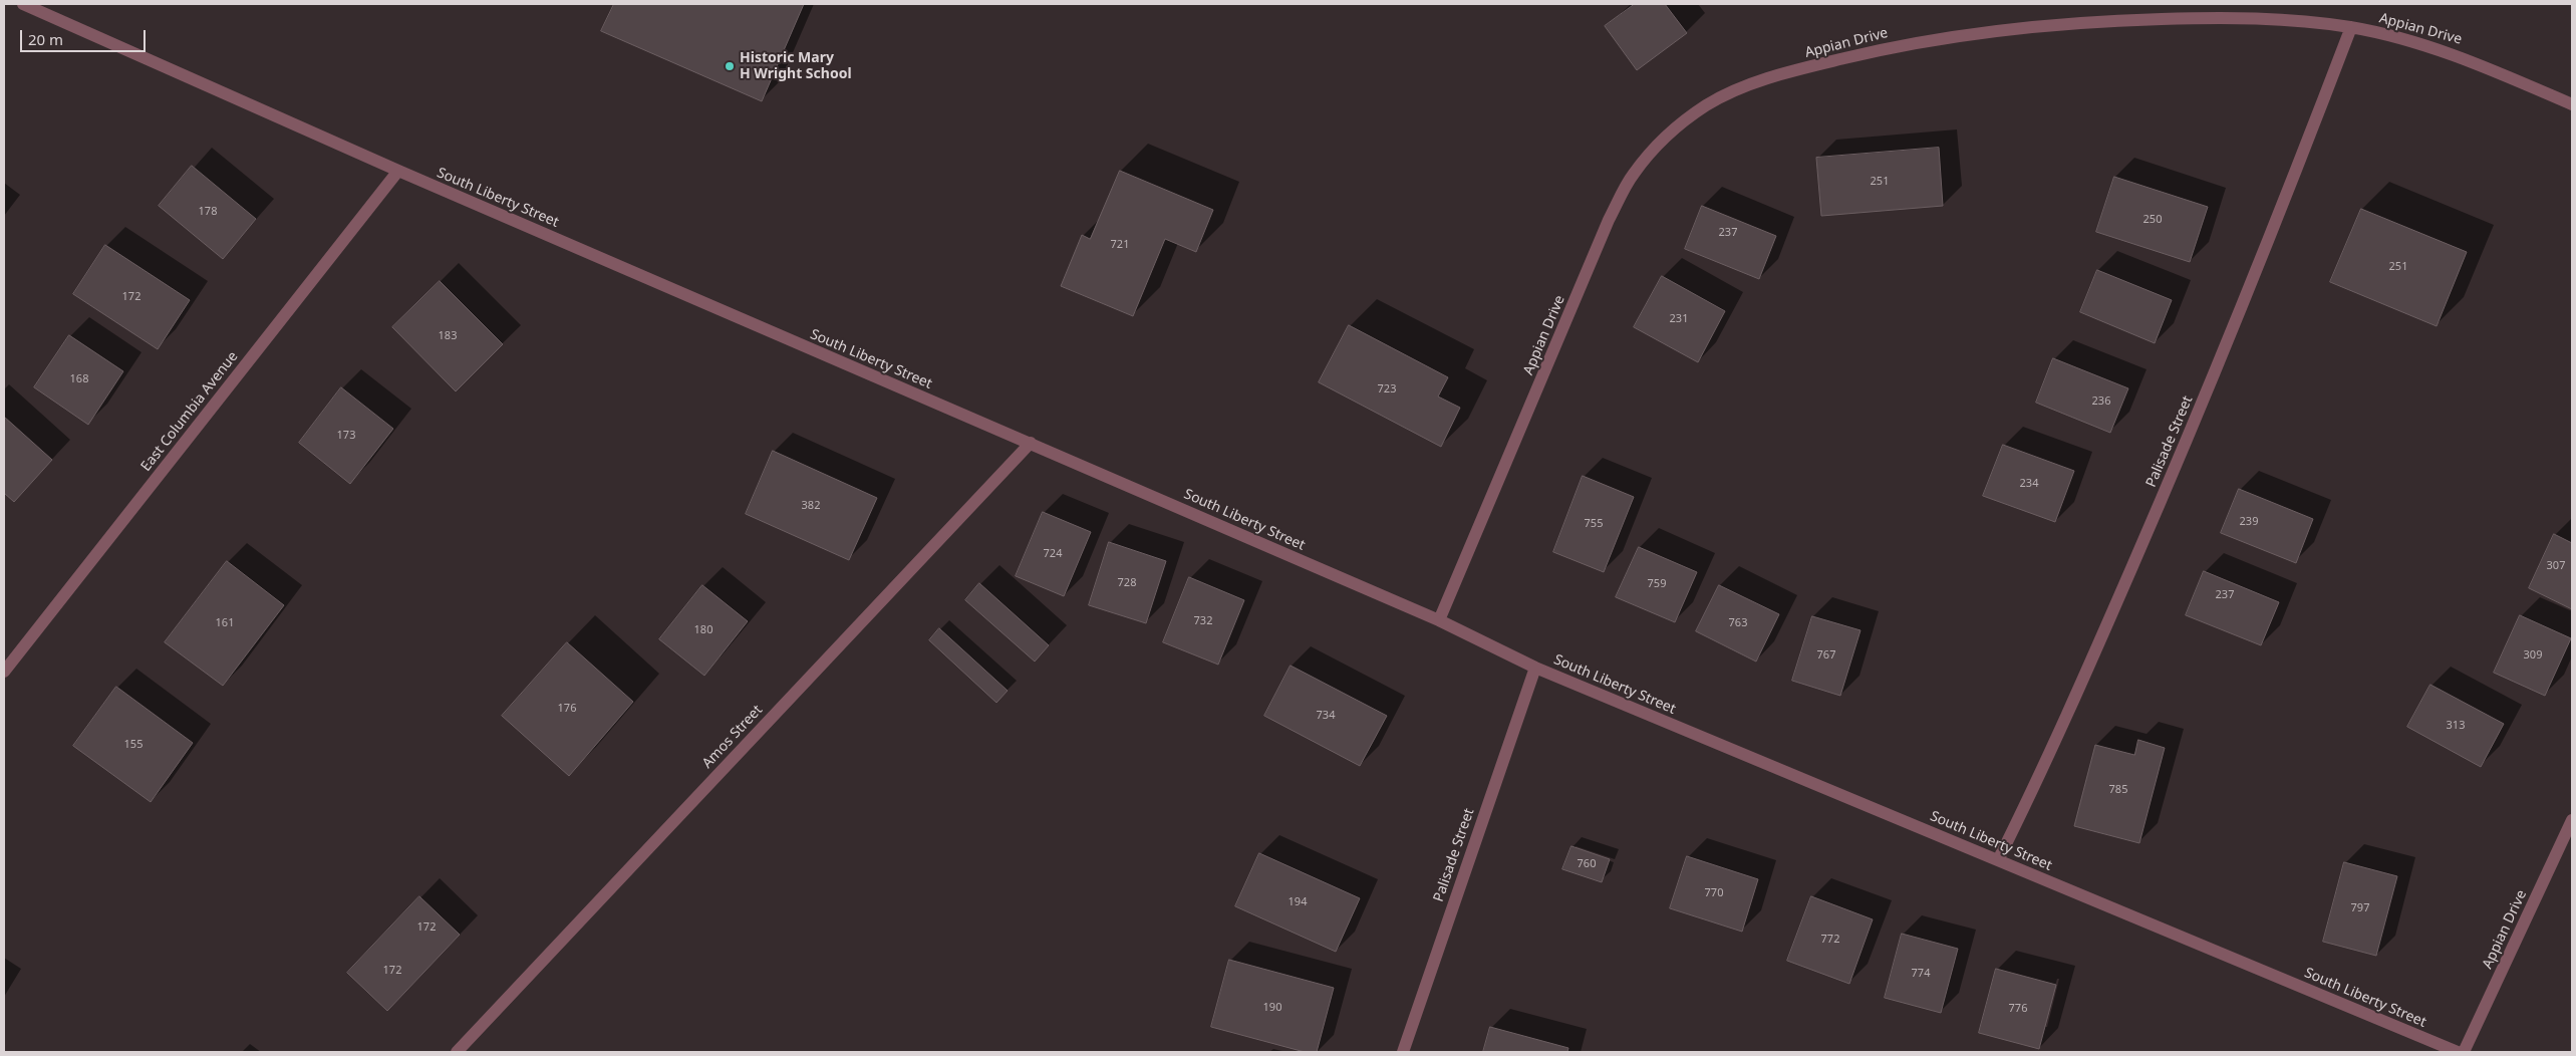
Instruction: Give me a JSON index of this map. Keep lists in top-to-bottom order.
{
  "streets": {
    "street": [
      "Appian Drive",
      "South Liberty Street",
      "East Columbia Avenue",
      "Palisade Street",
      "Amos Street"
    ]
  },
  "crossings": [
    ["Appian Drive", "South Liberty Street"],
    ["Appian Drive", "Palisade Street"],
    ["South Liberty Street", "East Columbia Avenue"],
    ["South Liberty Street", "Palisade Street"],
    ["South Liberty Street", "Amos Street"]
  ],
  "places": ["Historic Mary H Wright School"],
  "house_numbers": [
    "251",
    "178",
    "250",
    "237",
    "721",
    "251",
    "172",
    "231",
    "183",
    "168",
    "723",
    "236",
    "173",
    "234",
    "382",
    "239",
    "755",
    "724",
    "307",
    "728",
    "759",
    "237",
    "732",
    "161",
    "763",
    "180",
    "767",
    "309",
    "176",
    "734",
    "313",
    "155",
    "785",
    "760",
    "770",
    "194",
    "797",
    "172",
    "772",
    "172",
    "774",
    "190",
    "776"
  ],
  "scale_bar": "20 m"
}
